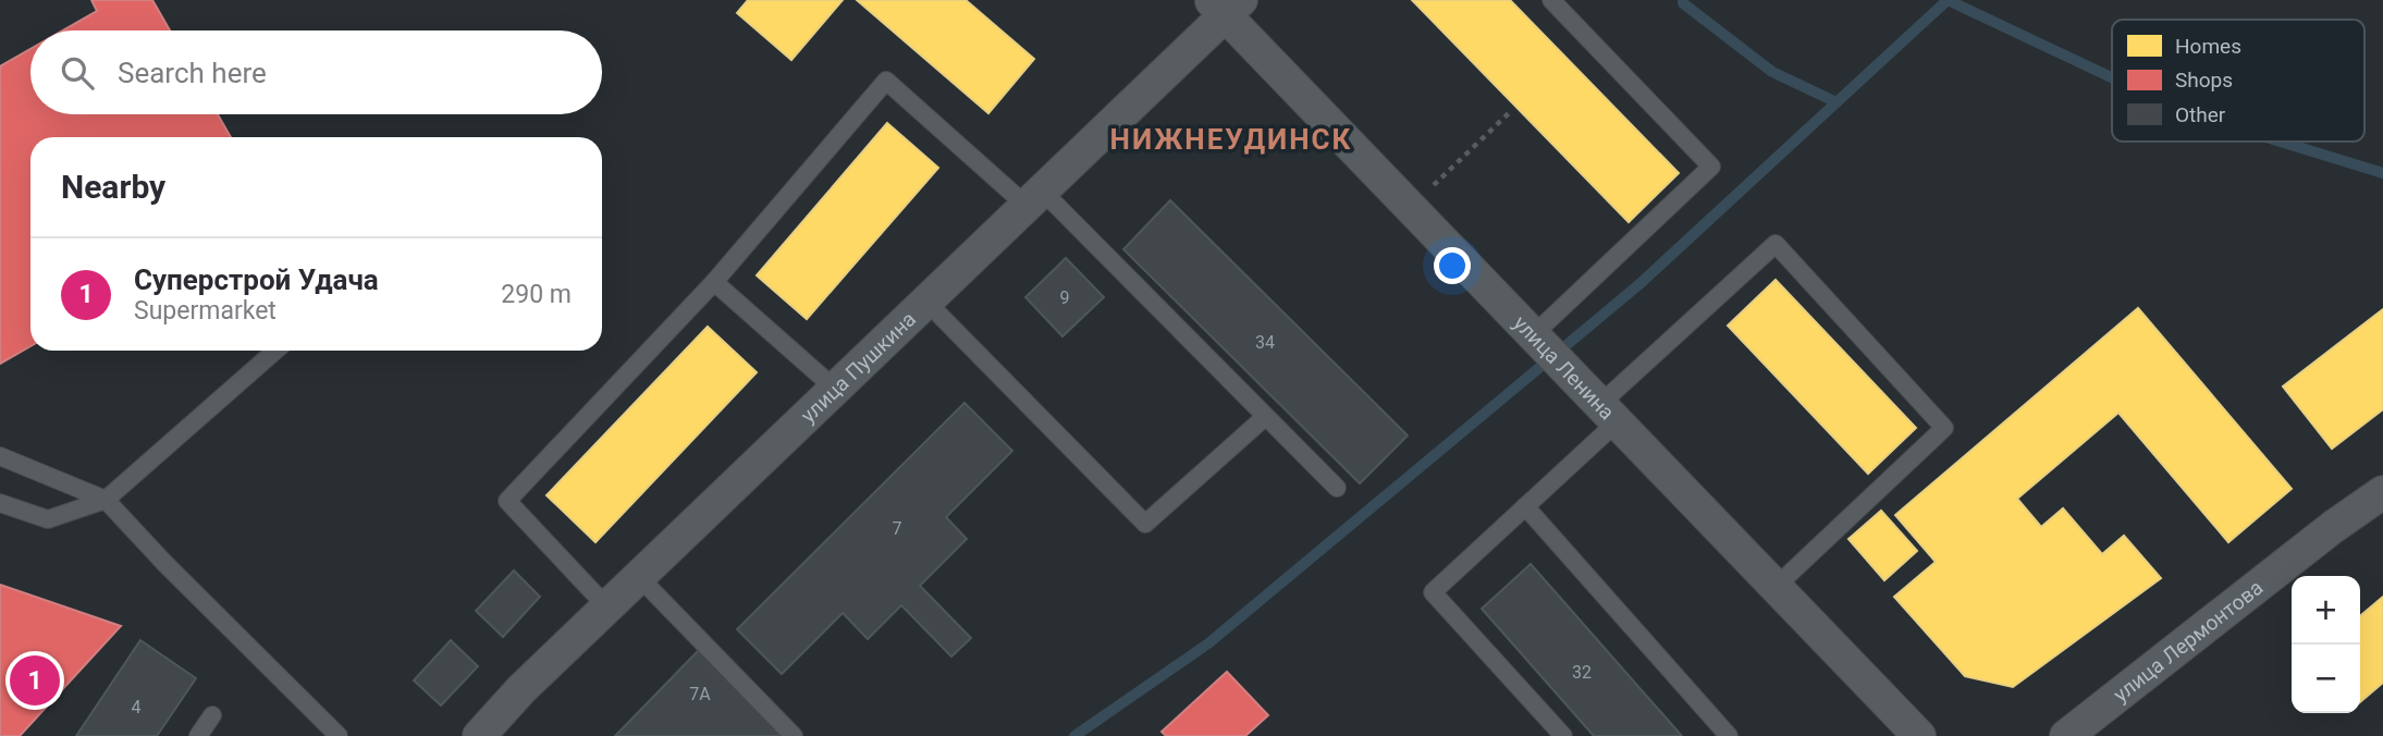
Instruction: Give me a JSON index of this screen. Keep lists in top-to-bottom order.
{
  "streets": {
    "street": ["улица Пушкина", "улица Ленина", "улица Лермонтова"]
  },
  "crossings": [
    ["улица Пушкина", "улица Ленина"]
  ],
  "districts": ["НИЖНЕУДИНСК"],
  "house_numbers": [
    "9",
    "34",
    "7",
    "32",
    "7А",
    "4"
  ],
  "legend": ["Homes", "Shops", "Other"],
  "page": {
    "search": "Search here",
    "heading": "Nearby",
    "list": [
      {
        "mark": "1",
        "name": "Суперстрой Удача",
        "note": "Supermarket",
        "value": "290 m"
      }
    ],
    "map_buttons": ["+", "−"],
    "pins": "1"
  }
}
